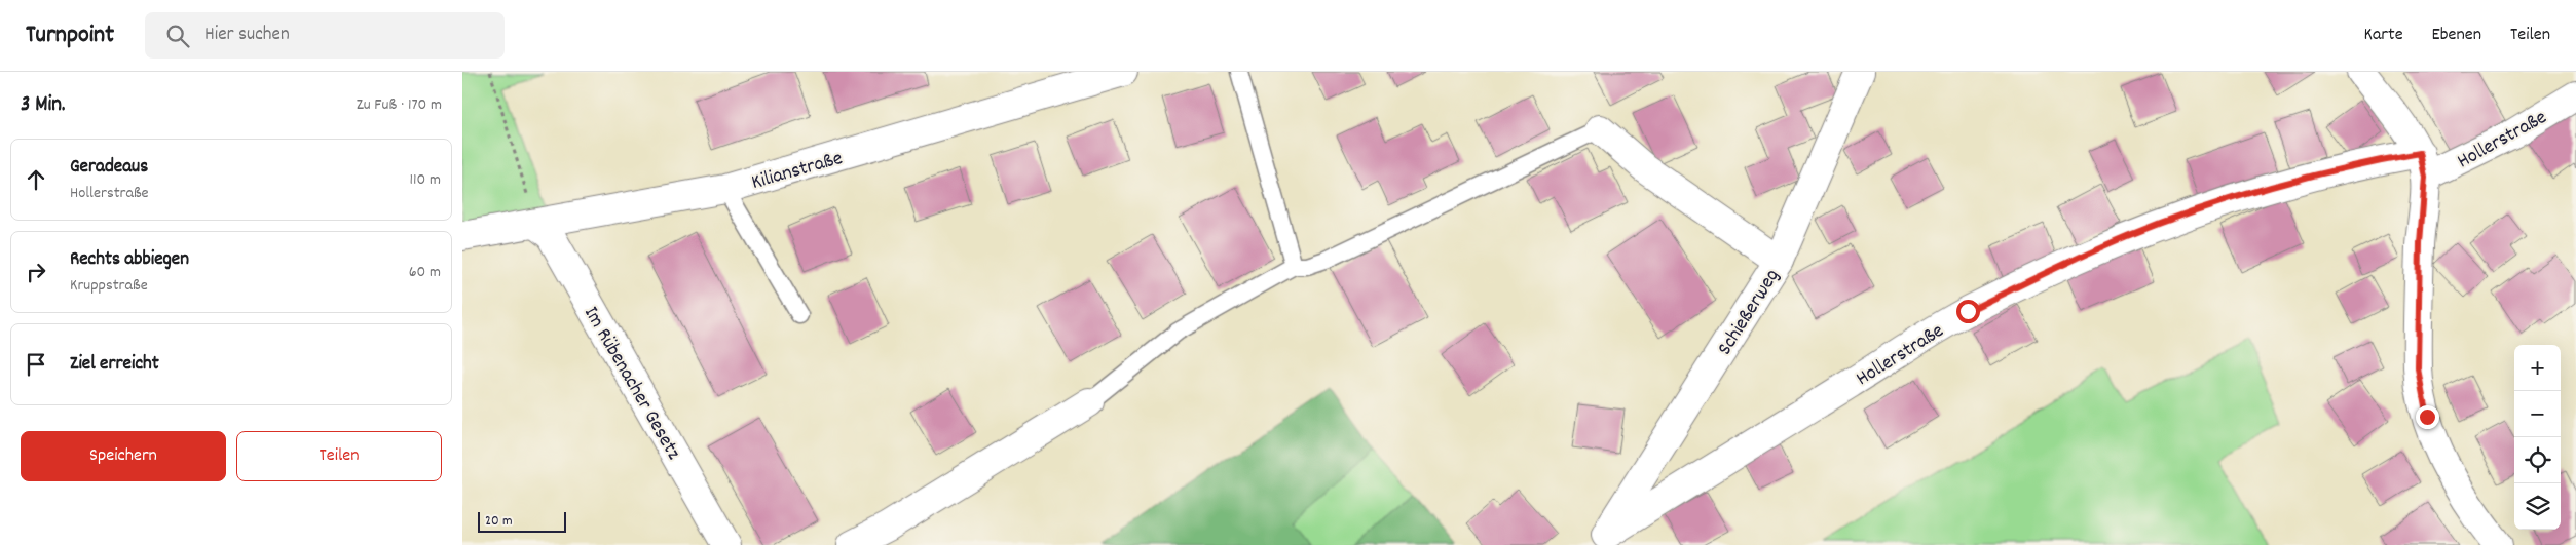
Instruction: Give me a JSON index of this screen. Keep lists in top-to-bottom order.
{
  "streets": {
    "street": [
      "Hollerstraße",
      "Kilianstraße",
      "Schießerweg",
      "Im Rübenacher Gesetz"
    ]
  },
  "crossings": [
    ["Hollerstraße", "Schießerweg"],
    ["Kilianstraße", "Im Rübenacher Gesetz"]
  ],
  "scale_bar": "20 m",
  "page": {
    "header": "Turnpoint",
    "search": "Hier suchen",
    "nav": ["Karte", "Ebenen", "Teilen"],
    "heading": ["3 Min.", "Zu Fuß · 170 m"],
    "list": [
      ["Geradeaus", "Hollerstraße", "110 m"],
      ["Rechts abbiegen", "Kruppstraße", "60 m"],
      "Ziel erreicht"
    ],
    "map_buttons": ["+", "−"],
    "buttons": ["Speichern", "Teilen"],
    "scale": "20 m"
  }
}
